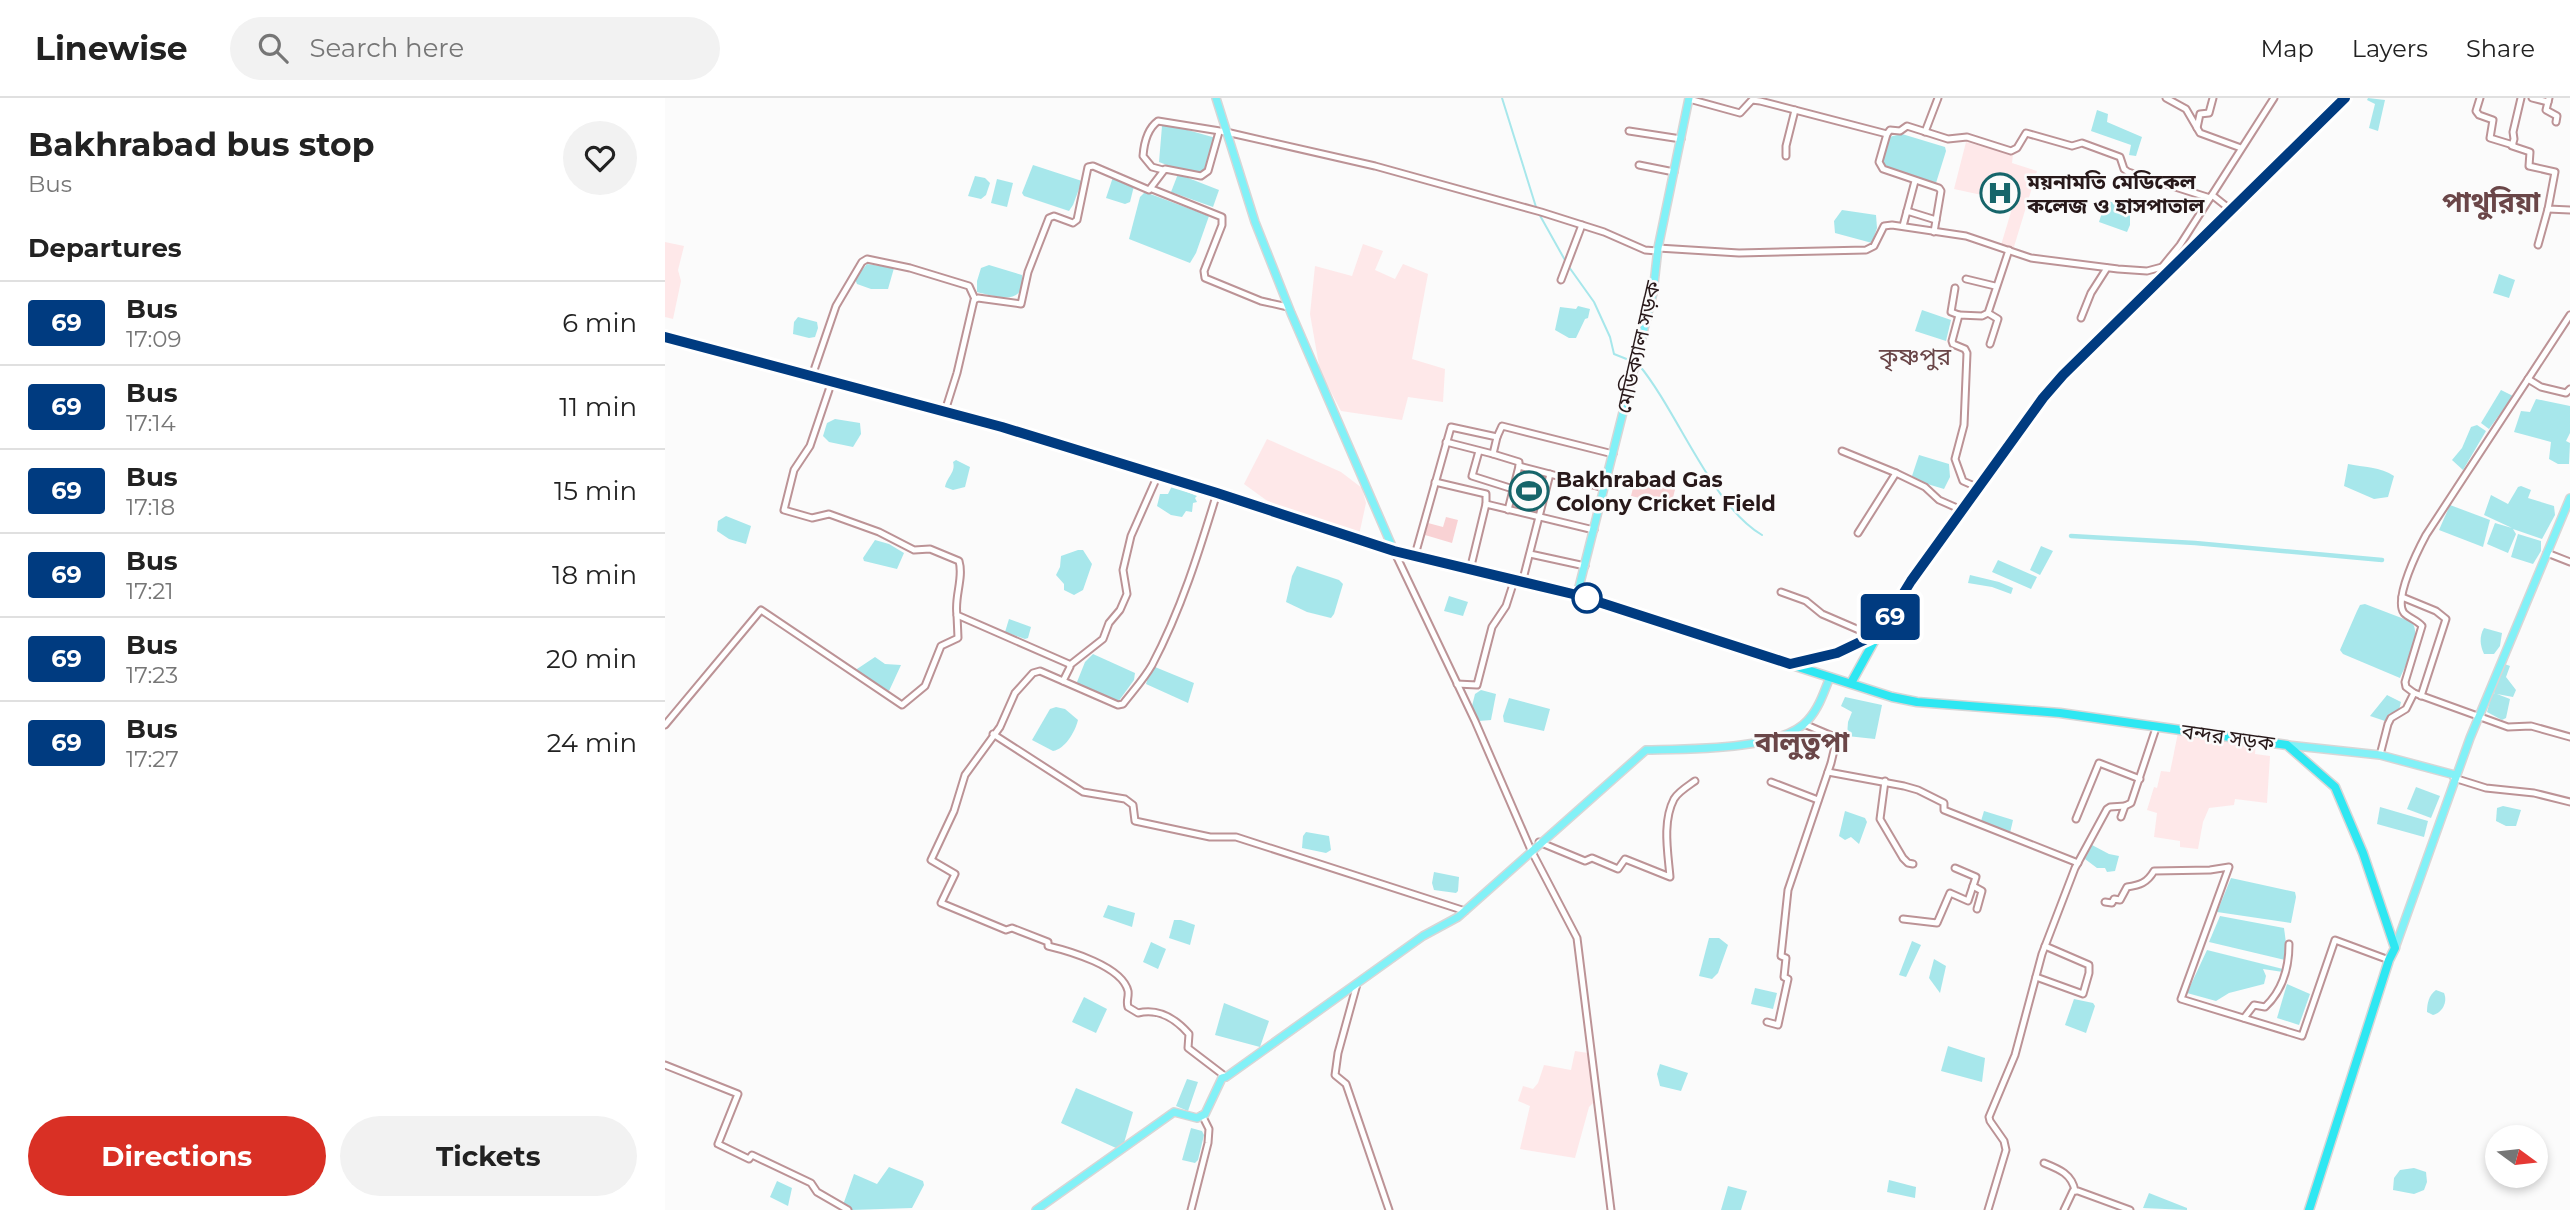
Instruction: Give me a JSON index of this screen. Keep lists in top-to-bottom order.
{
  "streets": {
    "highway": ["বন্দর সড়ক"],
    "main road": ["মেডিক্যাল সড়ক"]
  },
  "crossings": [
    ["মেডিক্যাল সড়ক", "বন্দর সড়ক"]
  ],
  "districts": ["পাথুরিয়া", "কৃষ্ণপুর", "বালুতুপা"],
  "places": {
    "hospital": ["ময়নামতি মেডিকেল কলেজ ও হাসপাতাল"],
    "sports": ["Bakhrabad Gas Colony Cricket Field"]
  },
  "lines": ["bus line 69"],
  "north": "right",
  "page": {
    "header": "Linewise",
    "search": "Search here",
    "nav": ["Map", "Layers", "Share"],
    "heading": [
      ["Bakhrabad bus stop", "Bus"],
      "Departures"
    ],
    "on_map": "69",
    "list": [
      {
        "mark": "69",
        "name": "Bus",
        "note": "17:09",
        "value": "6 min"
      },
      {
        "mark": "69",
        "name": "Bus",
        "note": "17:14",
        "value": "11 min"
      },
      {
        "mark": "69",
        "name": "Bus",
        "note": "17:18",
        "value": "15 min"
      },
      {
        "mark": "69",
        "name": "Bus",
        "note": "17:21",
        "value": "18 min"
      },
      {
        "mark": "69",
        "name": "Bus",
        "note": "17:23",
        "value": "20 min"
      },
      {
        "mark": "69",
        "name": "Bus",
        "note": "17:27",
        "value": "24 min"
      }
    ],
    "buttons": ["Directions", "Tickets"]
  }
}
